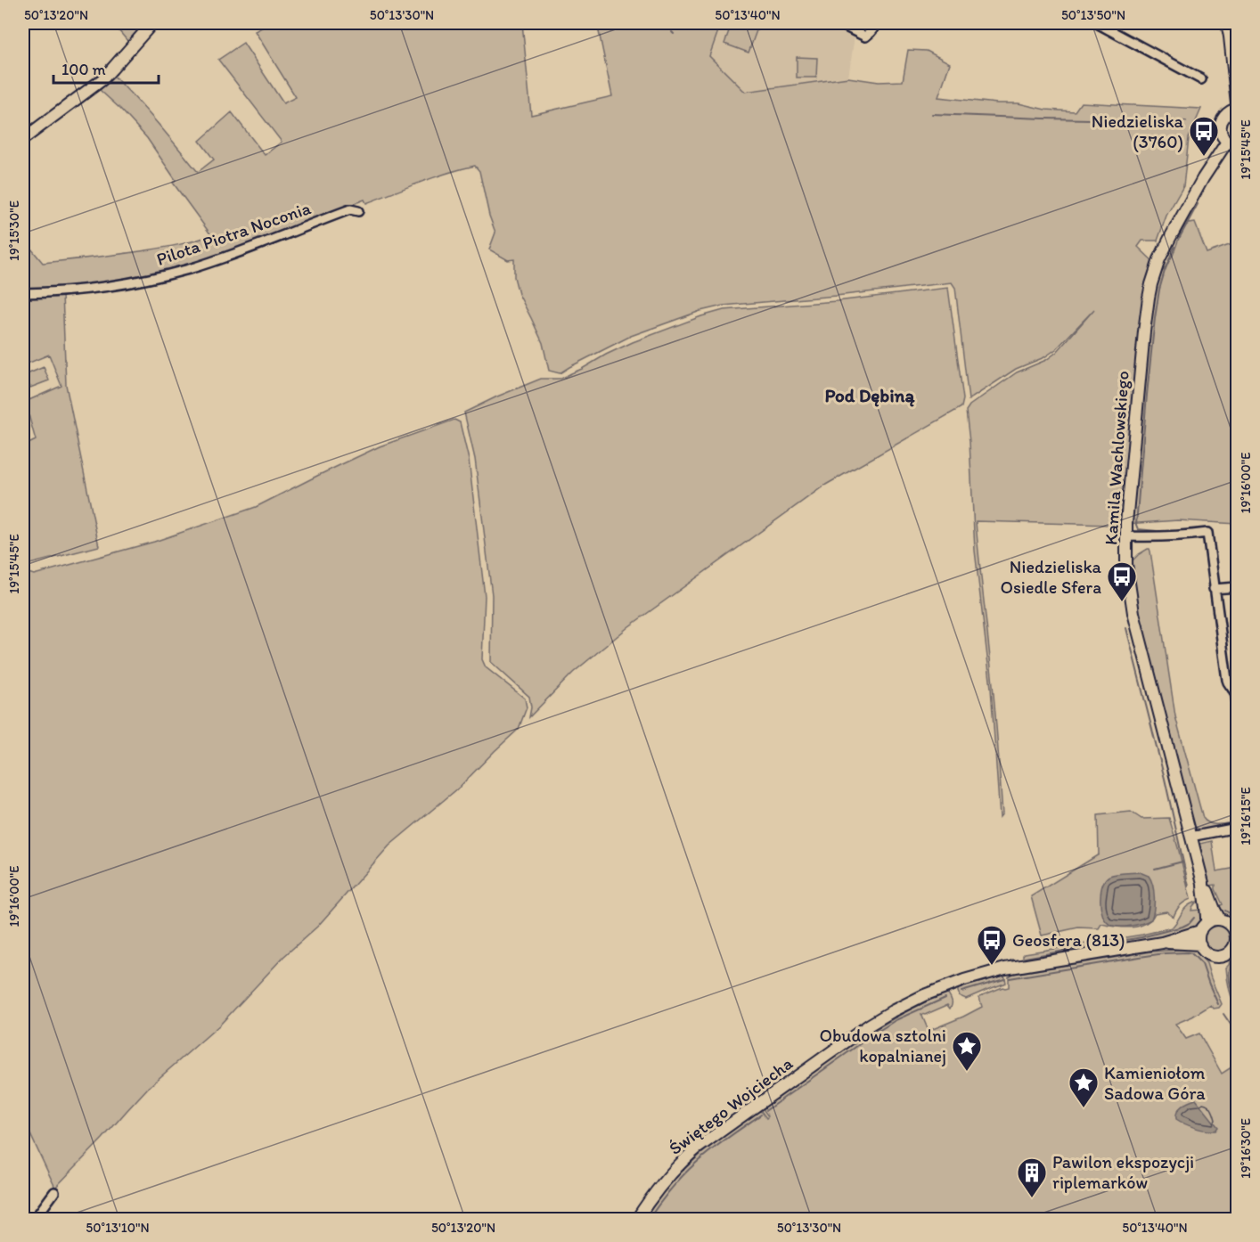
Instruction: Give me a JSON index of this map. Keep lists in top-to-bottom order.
{
  "streets": {
    "street": ["Pilota Piotra Noconia", "Kamila Wachlowskiego", "Świętego Wojciecha"]
  },
  "crossings": [
    ["Kamila Wachlowskiego", "Świętego Wojciecha"]
  ],
  "districts": ["Pod Dębiną"],
  "places": {
    "bus stop": ["Niedzieliska (3760)", "Niedzieliska Osiedle Sfera", "Geosfera (813)"],
    "place": ["Obudowa sztolni kopalnianej", "Kamieniołom Sadowa Góra"],
    "building": ["Pawilon ekspozycji riplemarków"]
  },
  "scale_bar": "100 m",
  "coordinates": [
    "50°13'20\"N",
    "50°13'30\"N",
    "50°13'40\"N",
    "50°13'50\"N",
    "19°15'45\"E",
    "19°15'30\"E",
    "19°16'00\"E",
    "19°16'15\"E",
    "19°16'30\"E",
    "50°13'10\"N"
  ]
}
